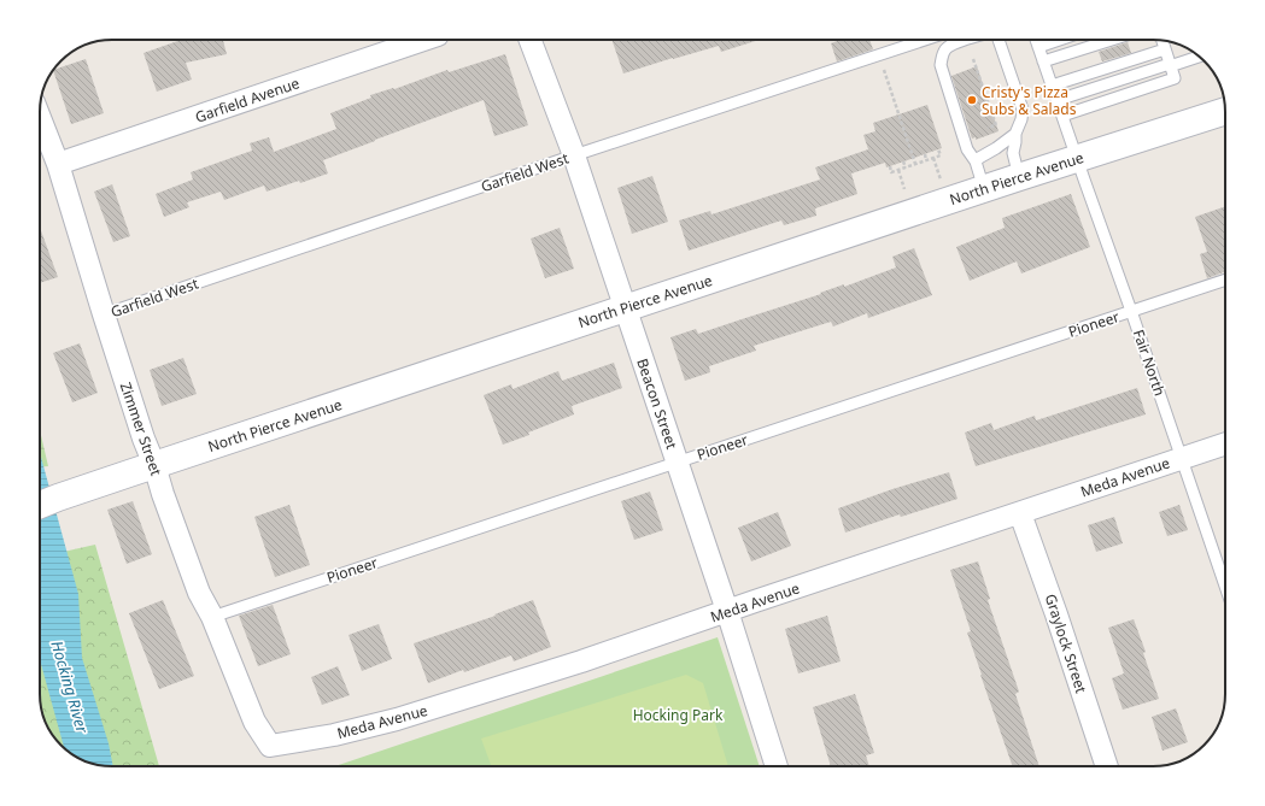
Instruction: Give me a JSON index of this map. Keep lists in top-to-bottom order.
{
  "streets": {
    "street": [
      "Garfield Avenue",
      "North Pierce Avenue",
      "Beacon Street",
      "Zimmer Street",
      "Meda Avenue",
      "Graylock Street"
    ],
    "lane": ["Garfield West", "Pioneer", "Fair North"]
  },
  "crossings": [
    ["Garfield Avenue", "Zimmer Street"],
    ["Garfield West", "Beacon Street"],
    ["Garfield West", "Zimmer Street"],
    ["North Pierce Avenue", "Fair North"],
    ["North Pierce Avenue", "Beacon Street"],
    ["North Pierce Avenue", "Zimmer Street"],
    ["Pioneer", "Fair North"],
    ["Pioneer", "Beacon Street"],
    ["Pioneer", "Zimmer Street"],
    ["Fair North", "Meda Avenue"],
    ["Beacon Street", "Meda Avenue"],
    ["Zimmer Street", "Meda Avenue"],
    ["Meda Avenue", "Graylock Street"]
  ],
  "water": ["Hocking River"],
  "parks": ["Hocking Park"],
  "places": ["Cristy's Pizza Subs & Salads"]
}
